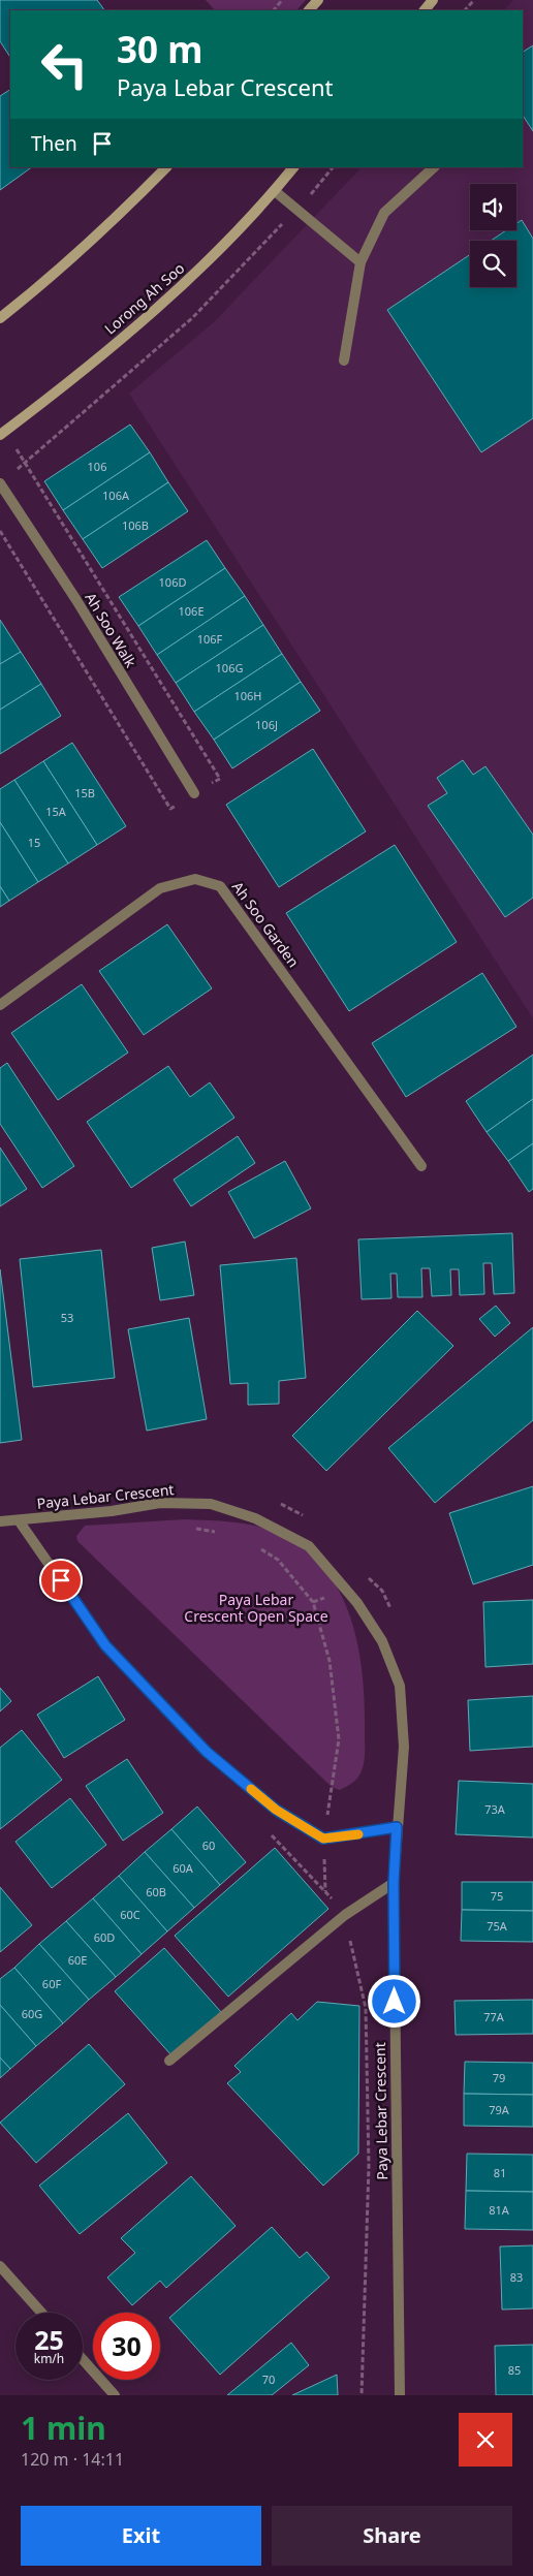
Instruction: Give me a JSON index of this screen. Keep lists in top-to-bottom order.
{
  "streets": {
    "main road": ["Lorong Ah Soo"],
    "street": ["Ah Soo Walk", "Ah Soo Garden", "Paya Lebar Crescent"]
  },
  "parks": ["Paya Lebar Crescent Open Space"],
  "house_numbers": [
    "106",
    "106A",
    "106B",
    "106D",
    "106E",
    "106F",
    "106G",
    "106H",
    "106J",
    "15B",
    "15A",
    "15",
    "53",
    "73A",
    "60",
    "60A",
    "60B",
    "75",
    "60C",
    "75A",
    "60D",
    "60E",
    "60F",
    "60G",
    "77A",
    "79",
    "79A",
    "81",
    "81A",
    "83",
    "85",
    "70"
  ],
  "page": {
    "turn": ["30 m", "Paya Lebar Crescent"],
    "then": "Then",
    "speed": "25 km/h",
    "limit": "30",
    "heading": ["1 min", "120 m · 14:11"],
    "buttons": ["Exit", "Share"]
  }
}
